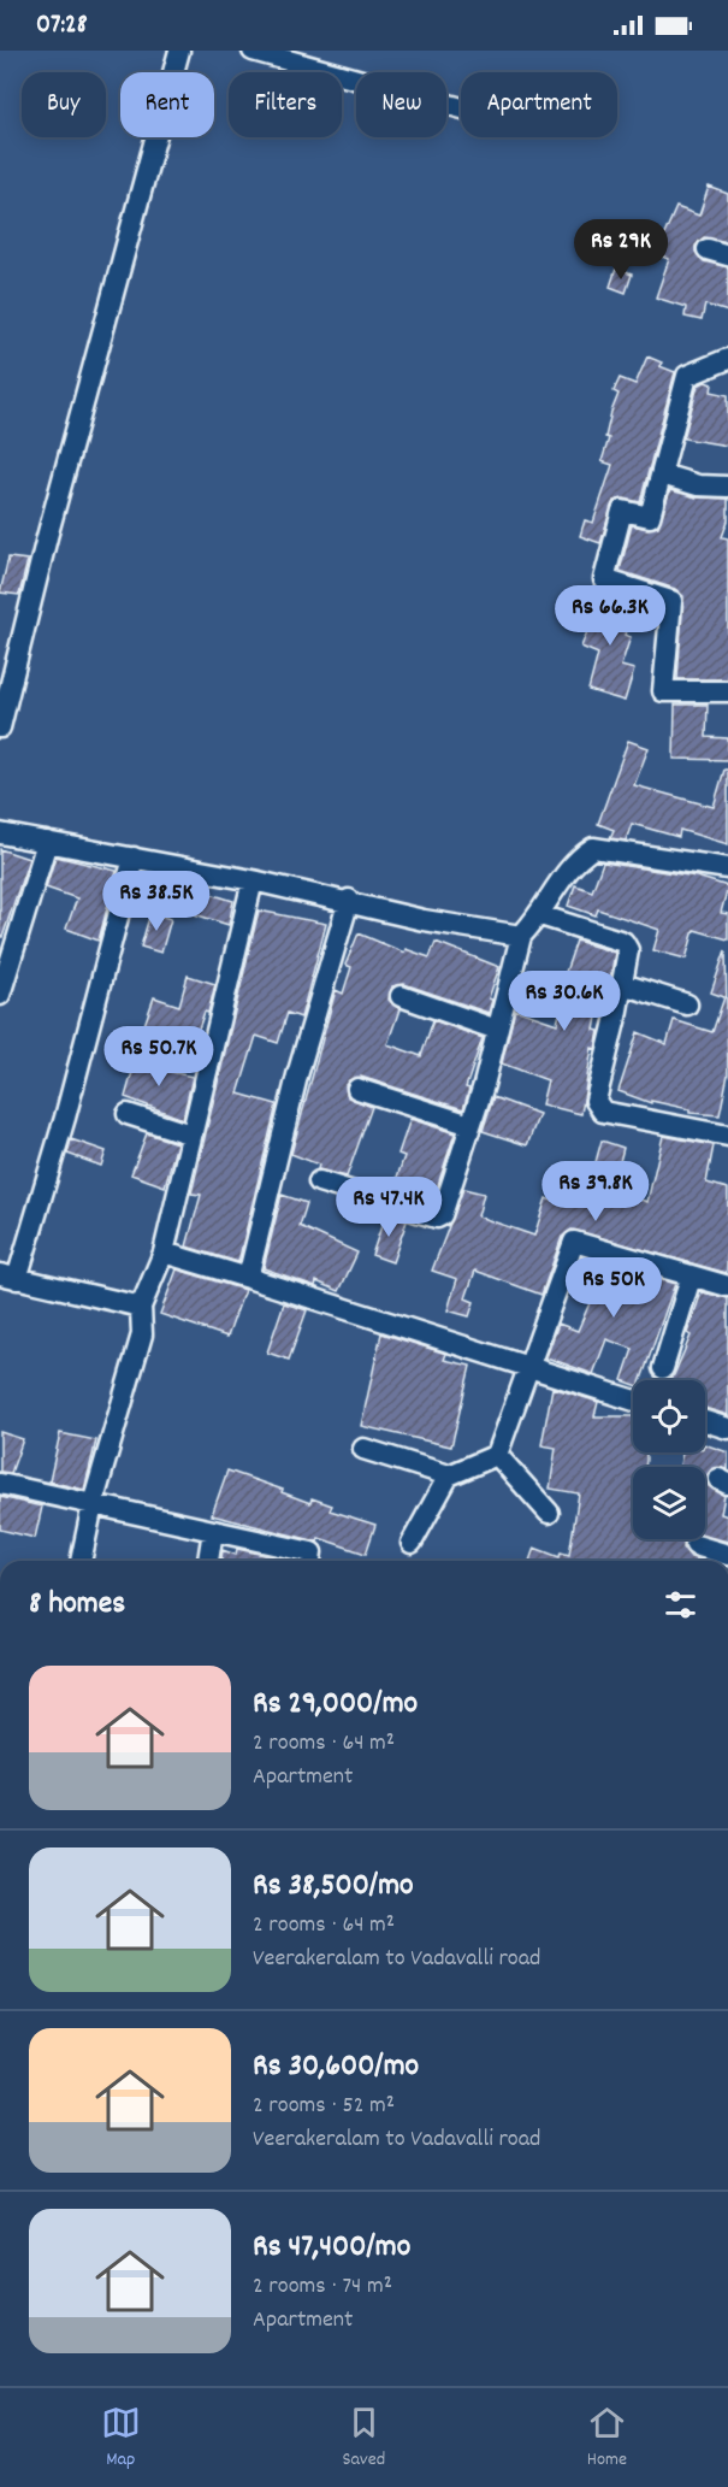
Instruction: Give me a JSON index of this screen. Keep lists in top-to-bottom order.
{
  "page": {
    "status": "07:28",
    "chip": [
      "Buy",
      "Rent",
      "Filters",
      "New",
      "Apartment"
    ],
    "price": [
      "Rs 29K",
      "Rs 66.3K",
      "Rs 38.5K",
      "Rs 30.6K",
      "Rs 50.7K",
      "Rs 39.8K",
      "Rs 47.4K",
      "Rs 50K"
    ],
    "heading": "8 homes",
    "list": [
      {
        "name": "Rs 29,000/mo",
        "note": "2 rooms · 64 m² · Apartment"
      },
      {
        "name": "Rs 38,500/mo",
        "note": "2 rooms · 64 m² · Veerakeralam to Vadavalli road"
      },
      {
        "name": "Rs 30,600/mo",
        "note": "2 rooms · 52 m² · Veerakeralam to Vadavalli road"
      },
      {
        "name": "Rs 47,400/mo",
        "note": "2 rooms · 74 m² · Apartment"
      }
    ],
    "tabs": ["Map", "Saved", "Home"]
  }
}
